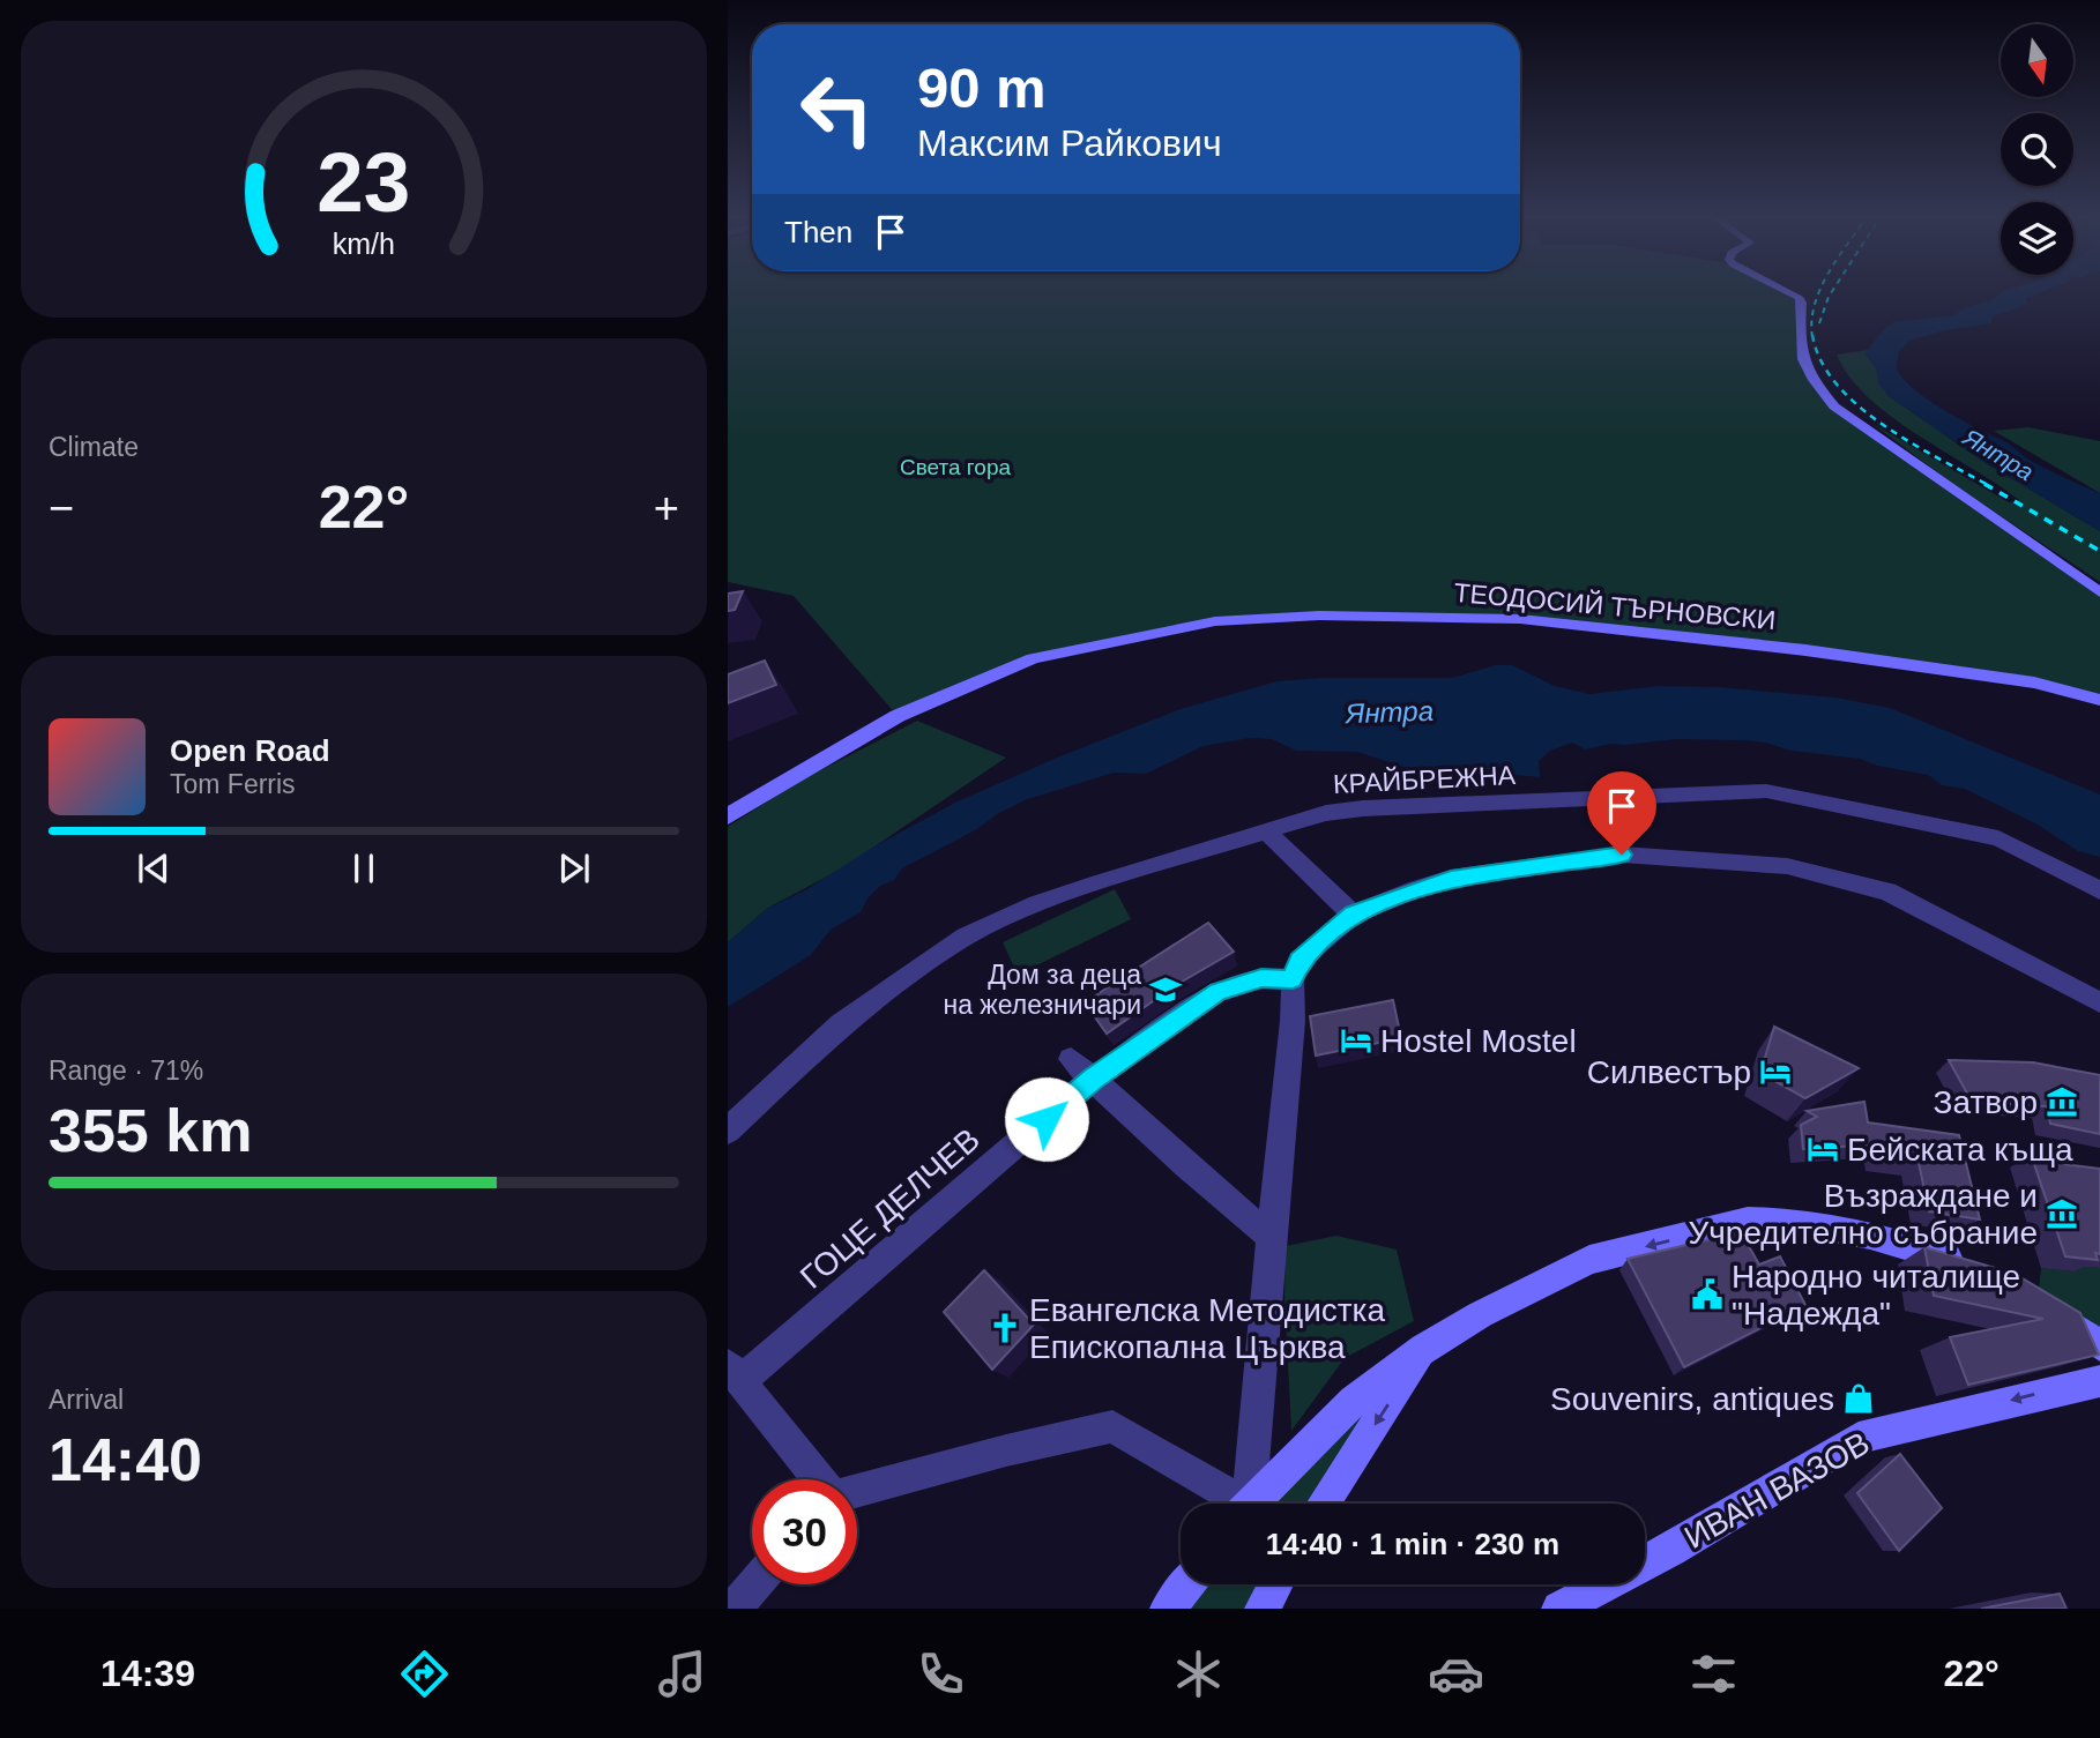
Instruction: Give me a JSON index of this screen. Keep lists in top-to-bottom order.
{
  "streets": {
    "street": [
      "ТЕОДОСИЙ ТЪРНОВСКИ",
      "КРАЙБРЕЖНА",
      "ГОЦЕ ДЕЛЧЕВ",
      "ИВАН ВАЗОВ"
    ]
  },
  "one_way": ["ИВАН ВАЗОВ"],
  "water": ["Янтра"],
  "parks": ["Света гора"],
  "places": {
    "school or university": ["Дом за деца на железничари"],
    "hotel": ["Hostel Mostel", "Силвестър", "Бейската къща"],
    "museum": ["Затвор", "Възраждане и Учредително събрание"],
    "public building": ["Народно читалище \"Надежда\""],
    "church": ["Евангелска Методистка Епископална Църква"],
    "shop": ["Souvenirs, antiques"]
  },
  "north": "bottom",
  "page": {
    "turn": ["90 m", "Максим Райкович"],
    "then": "Then",
    "tile": [
      "Climate",
      ["Range · 71%", "355 km"],
      ["Arrival", "14:40"]
    ],
    "heat": ["−", "22°", "+"],
    "song": ["Open Road", "Tom Ferris"],
    "limit": "30",
    "trip": "14:40 · 1 min · 230 m",
    "tabs": ["14:39", "22°"],
    "gauge": ["23", "km/h"]
  }
}
